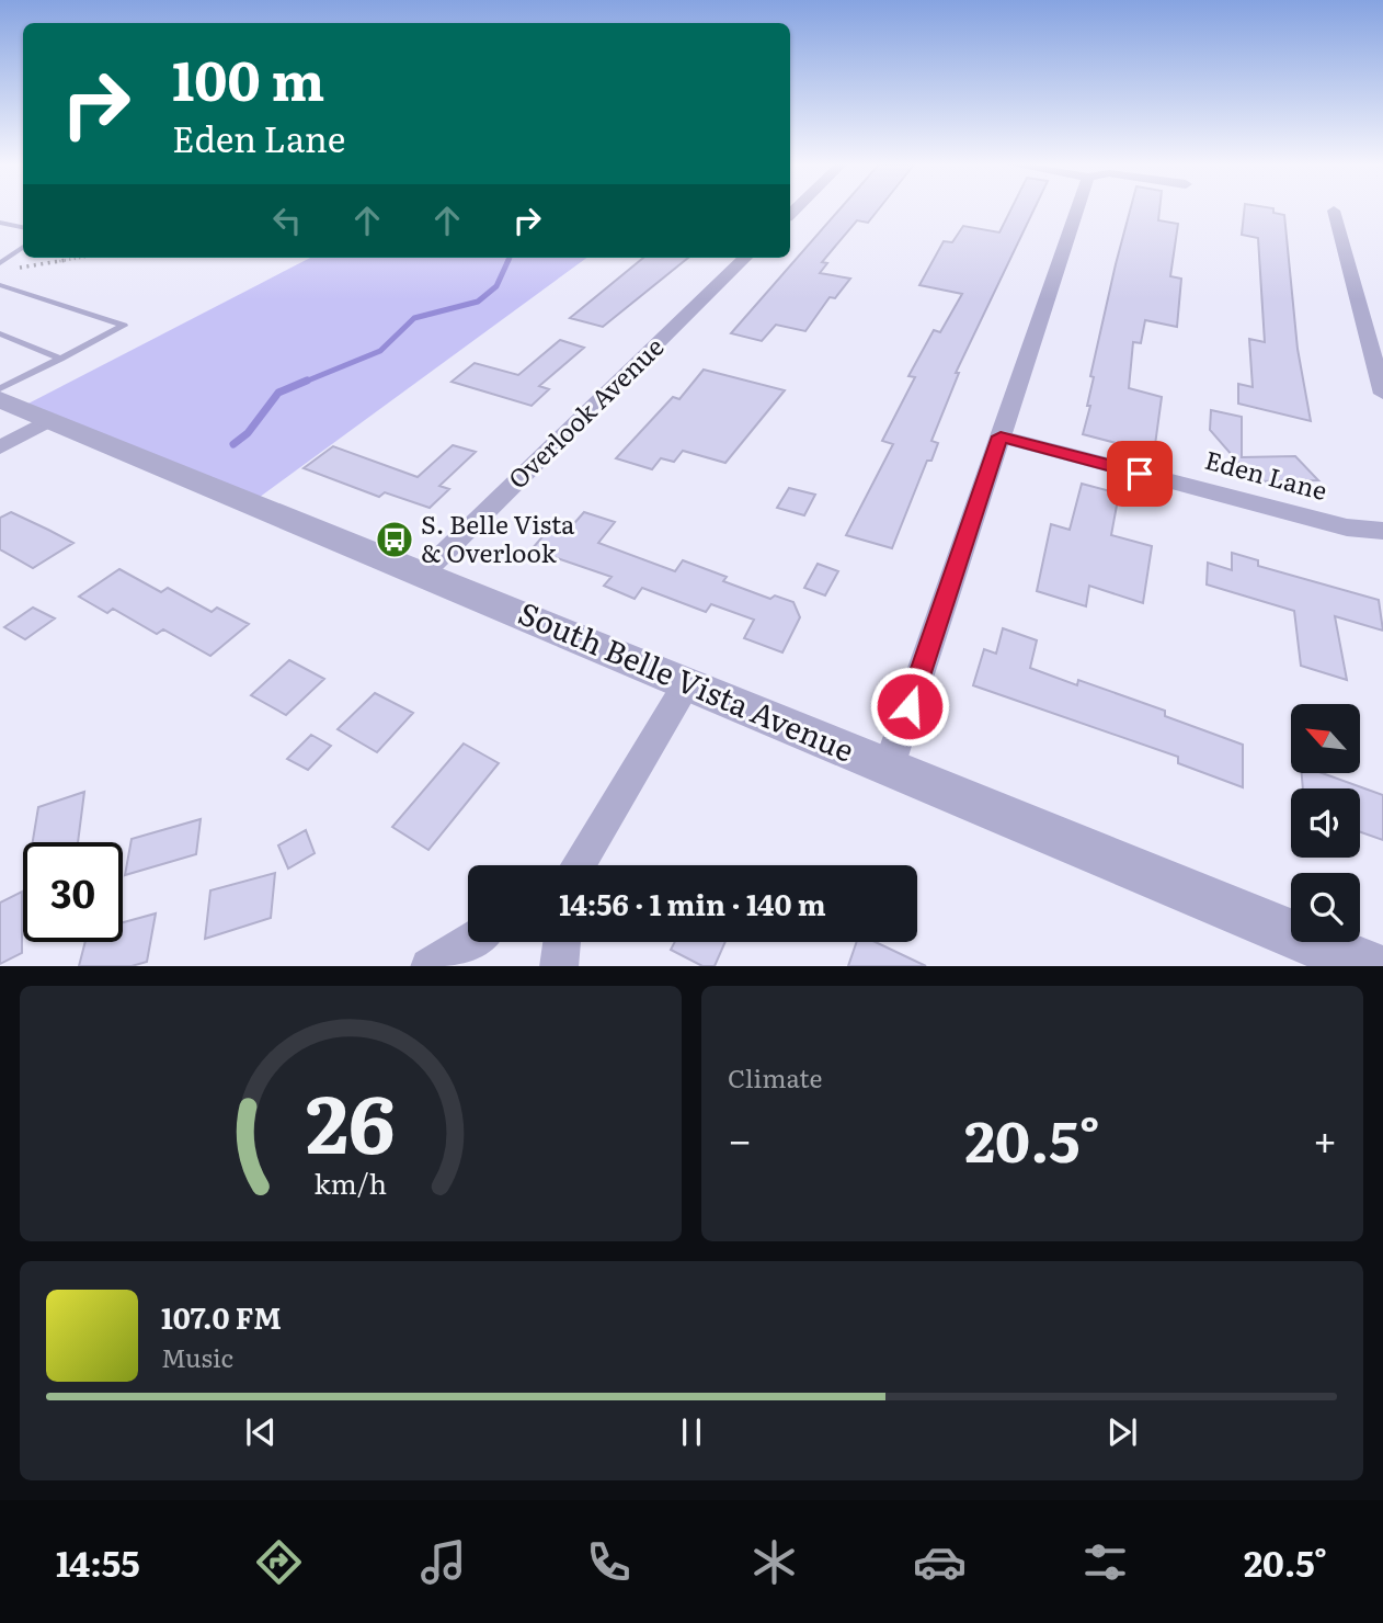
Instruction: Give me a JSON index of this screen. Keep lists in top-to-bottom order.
{
  "streets": {
    "street": ["Overlook Avenue", "Eden Lane", "South Belle Vista Avenue"]
  },
  "crossings": [
    ["Overlook Avenue", "South Belle Vista Avenue"]
  ],
  "places": {
    "bus stop": ["S. Belle Vista & Overlook"]
  },
  "north": "top left",
  "page": {
    "turn": ["100 m", "Eden Lane"],
    "limit": "30",
    "trip": "14:56 · 1 min · 140 m",
    "tile": "Climate",
    "heat": ["−", "20.5°", "+"],
    "song": ["107.0 FM", "Music"],
    "tabs": ["14:55", "20.5°"],
    "gauge": ["26", "km/h"]
  }
}
